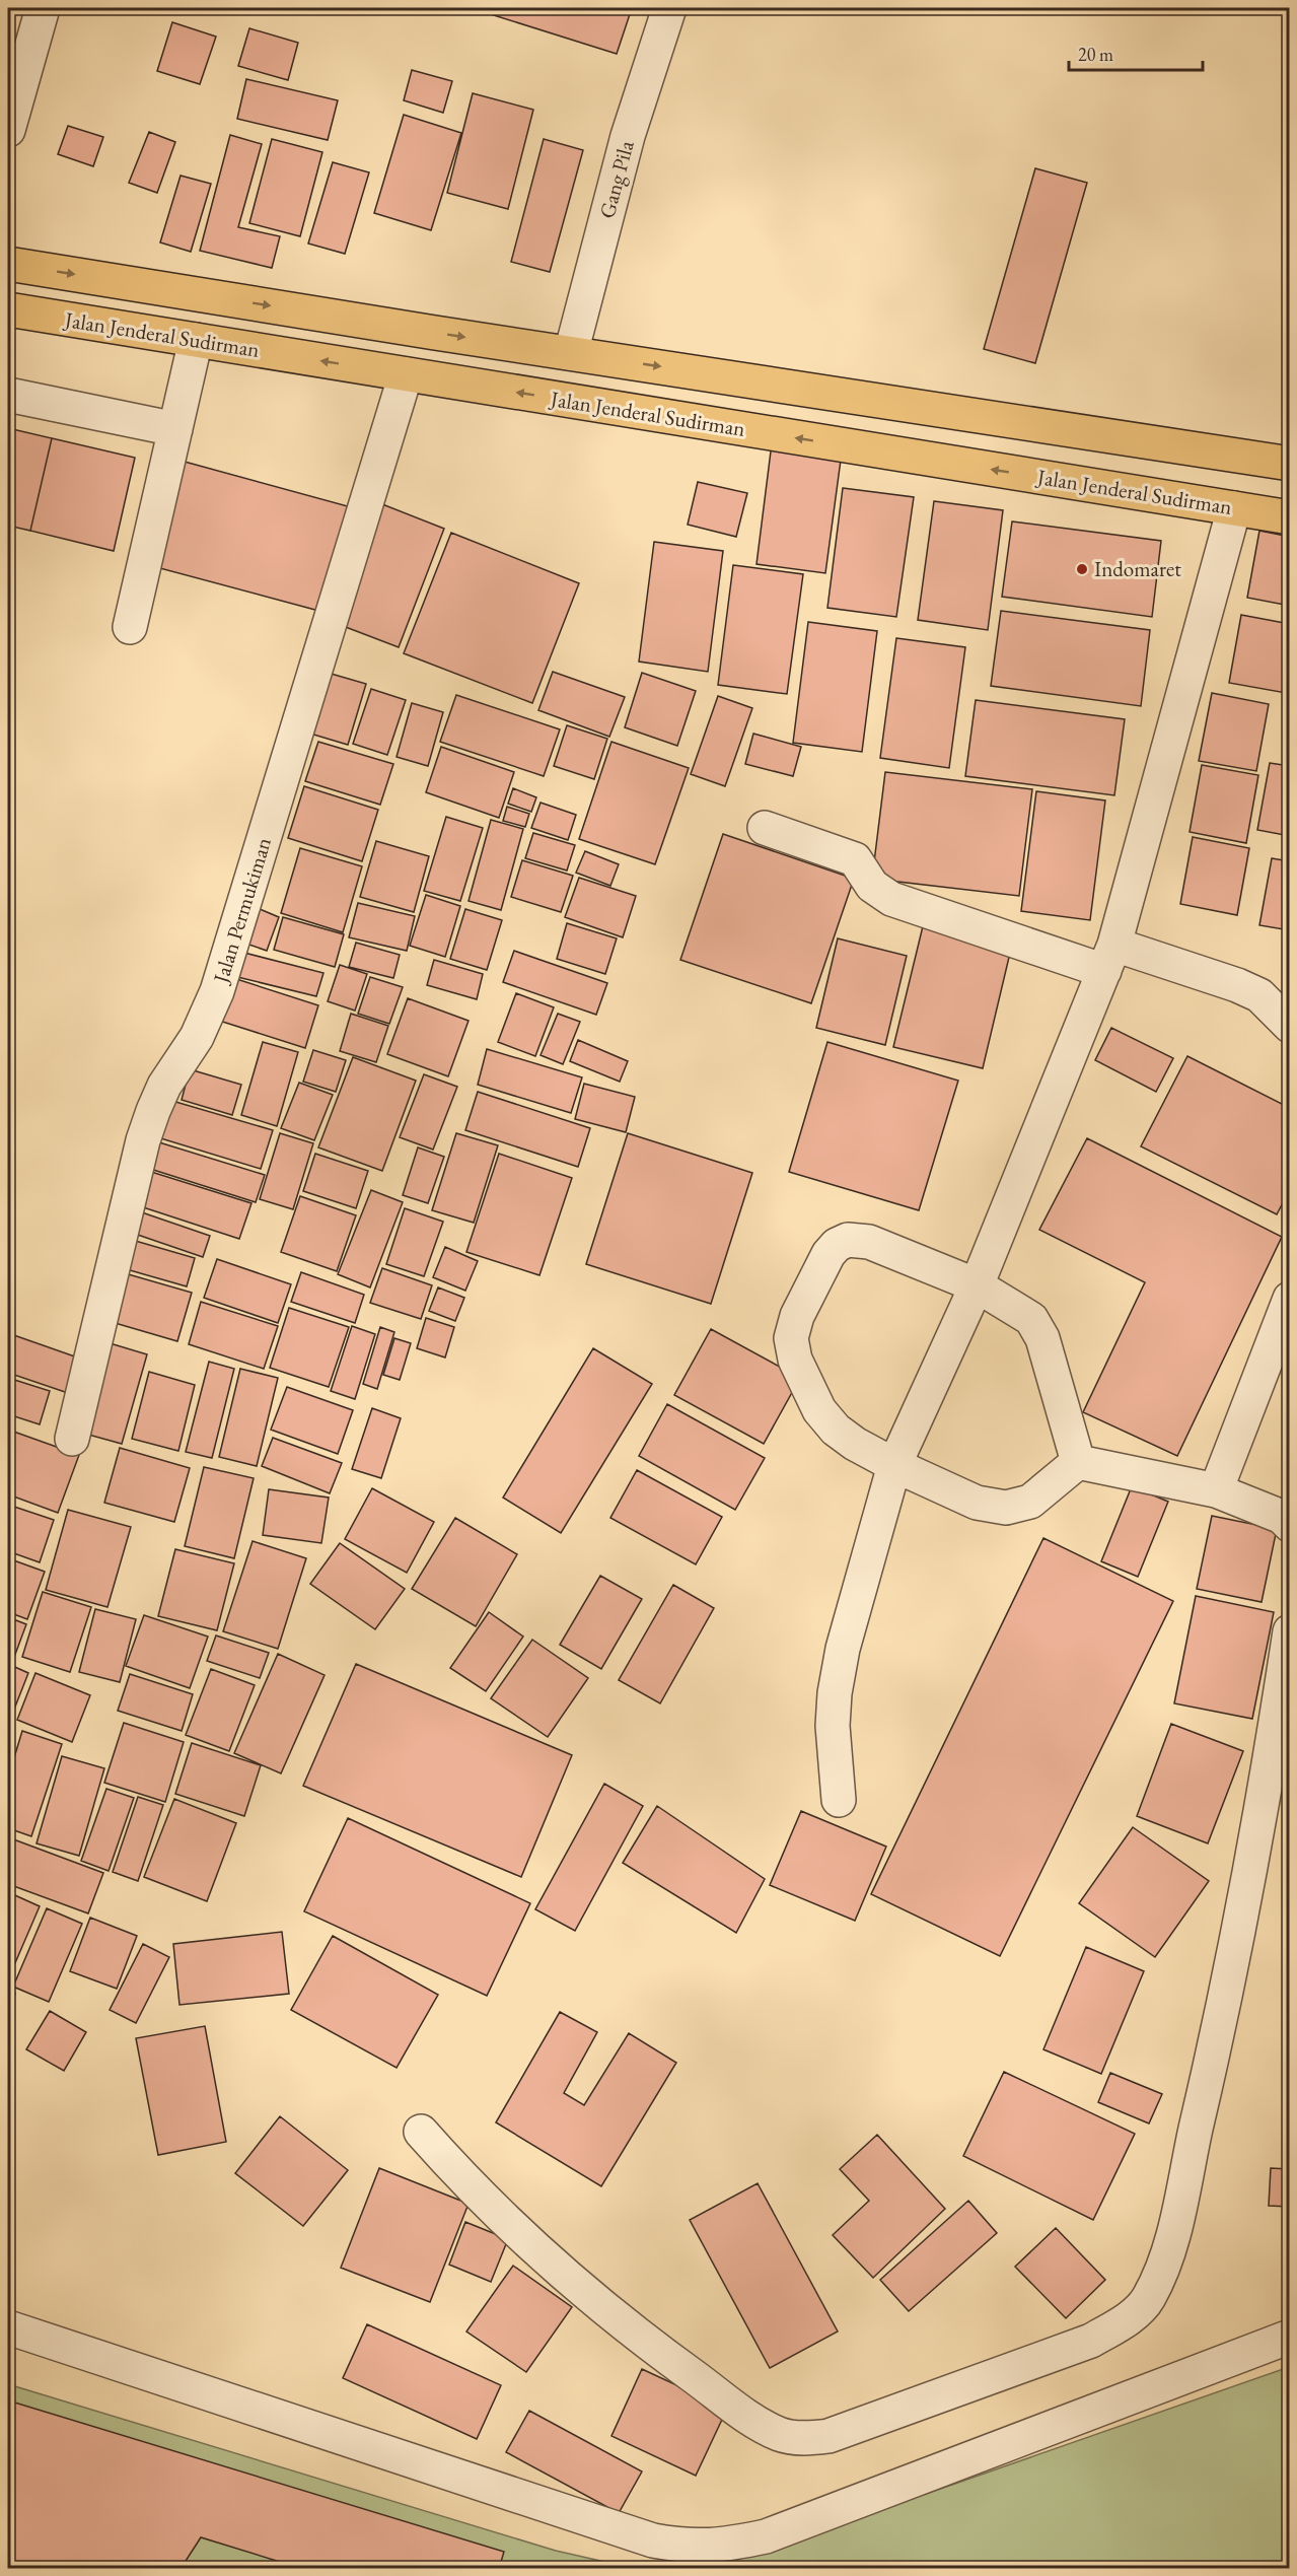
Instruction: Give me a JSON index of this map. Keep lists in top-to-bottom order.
{
  "streets": {
    "highway": ["Jalan Jenderal Sudirman"],
    "street": ["Gang Pila", "Jalan Permukiman"]
  },
  "crossings": [
    ["Jalan Jenderal Sudirman", "Jalan Permukiman"]
  ],
  "places": ["Indomaret"],
  "scale_bar": "20 m"
}
